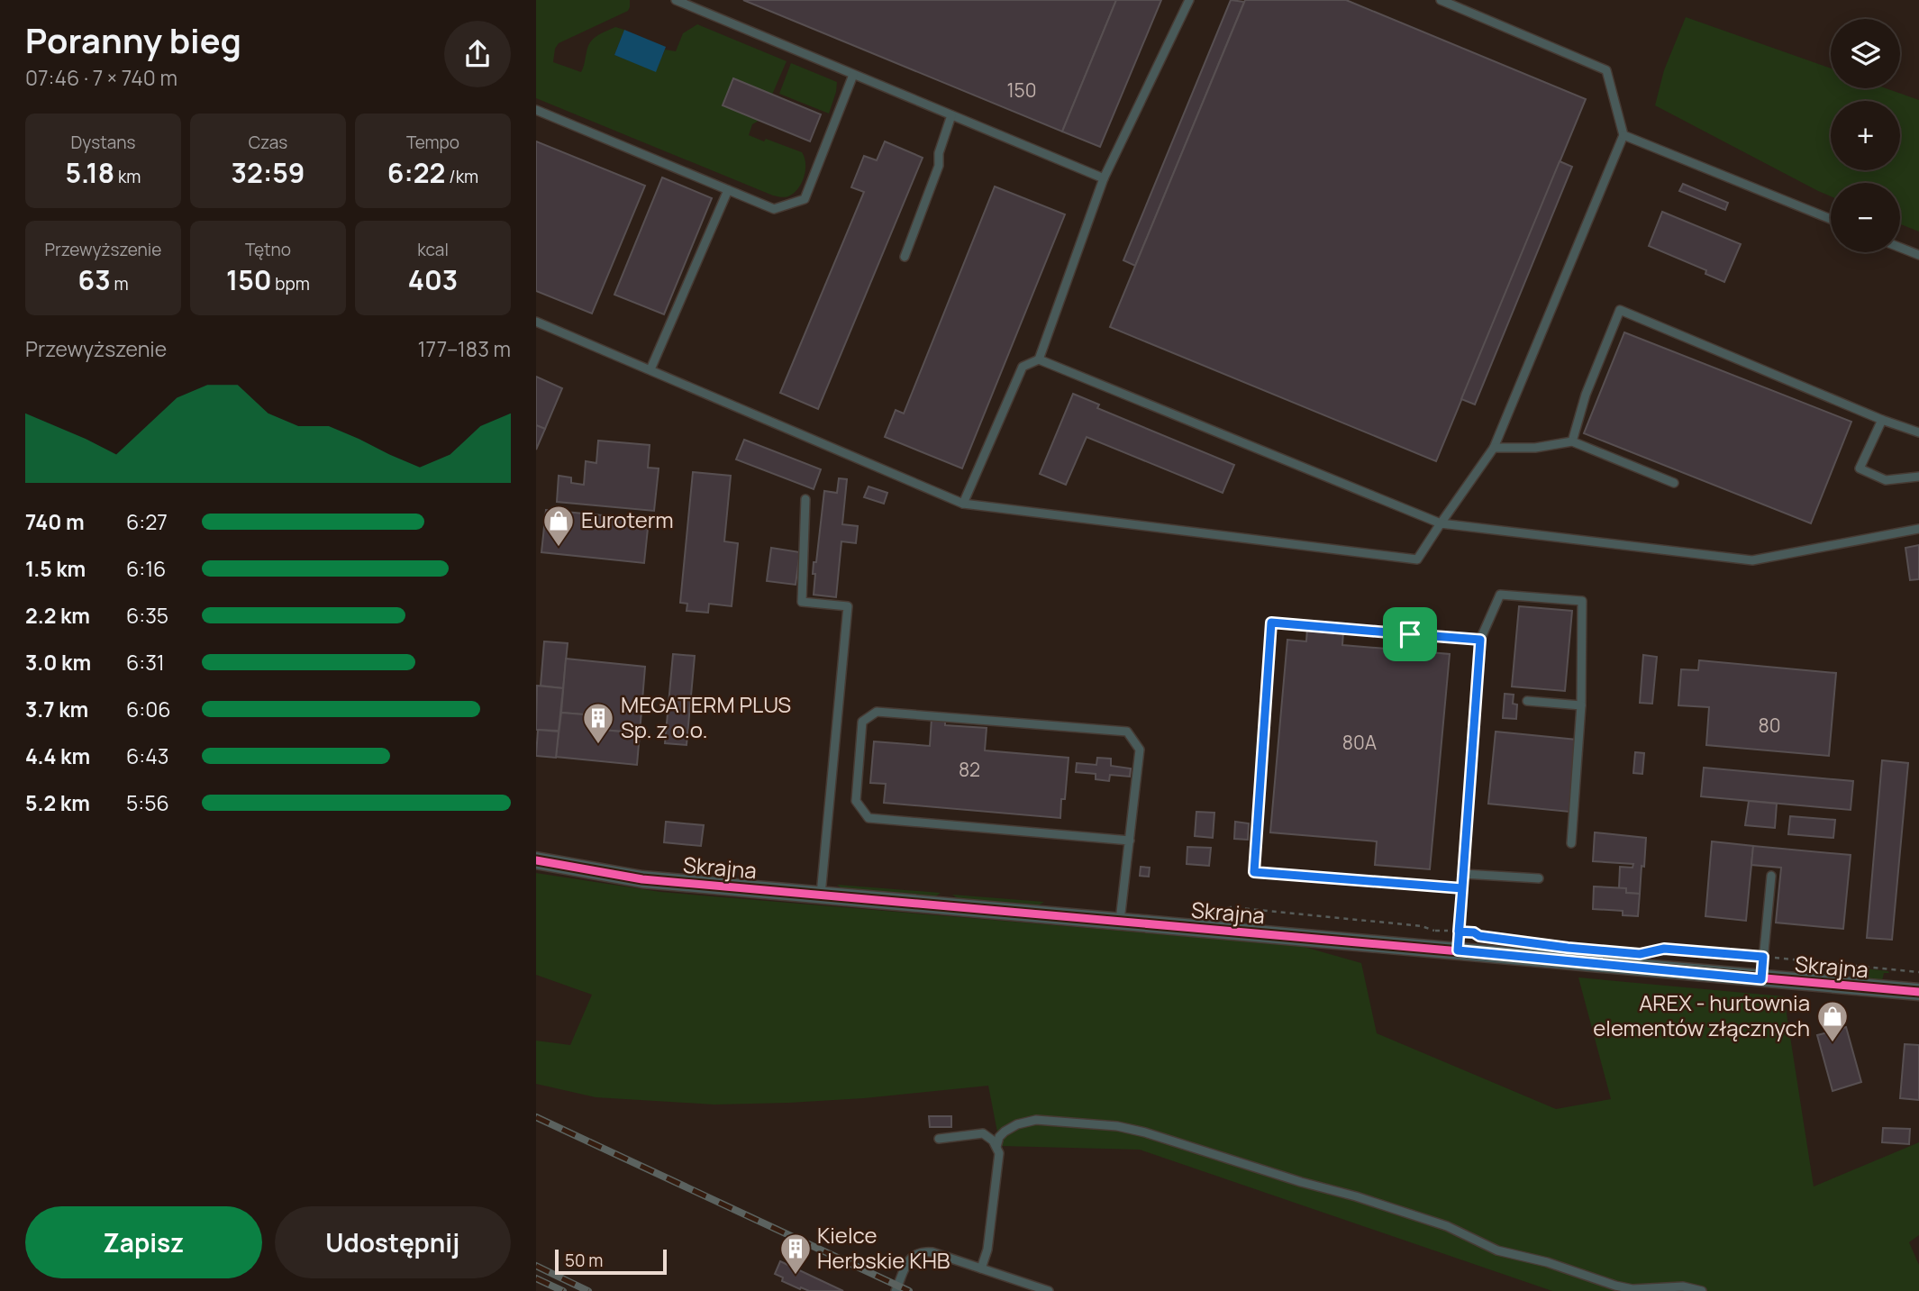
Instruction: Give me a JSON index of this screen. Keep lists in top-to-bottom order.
{
  "streets": {
    "street": ["Skrajna"]
  },
  "places": {
    "shop": ["Euroterm", "AREX - hurtownia elementów złącznych"],
    "building": ["MEGATERM PLUS Sp. z o.o.", "Kielce Herbskie KHB"]
  },
  "house_numbers": [
    "150",
    "80",
    "80A",
    "82"
  ],
  "scale_bar": "50 m",
  "page": {
    "heading": ["Poranny bieg", "07:46 · 7 × 740 m"],
    "map_buttons": ["+", "−"],
    "stats": [
      ["Dystans", "5.18 km"],
      ["Czas", "32:59"],
      ["Tempo", "6:22 /km"],
      ["Przewyższenie", "63 m"],
      ["Tętno", "150 bpm"],
      ["kcal", "403"]
    ],
    "chart": ["Przewyższenie", "177–183 m"],
    "list": [
      {
        "name": "740 m",
        "note": "6:27"
      },
      {
        "name": "1.5 km",
        "note": "6:16"
      },
      {
        "name": "2.2 km",
        "note": "6:35"
      },
      {
        "name": "3.0 km",
        "note": "6:31"
      },
      {
        "name": "3.7 km",
        "note": "6:06"
      },
      {
        "name": "4.4 km",
        "note": "6:43"
      },
      {
        "name": "5.2 km",
        "note": "5:56"
      }
    ],
    "buttons": ["Zapisz", "Udostępnij"],
    "scale": "50 m"
  }
}
